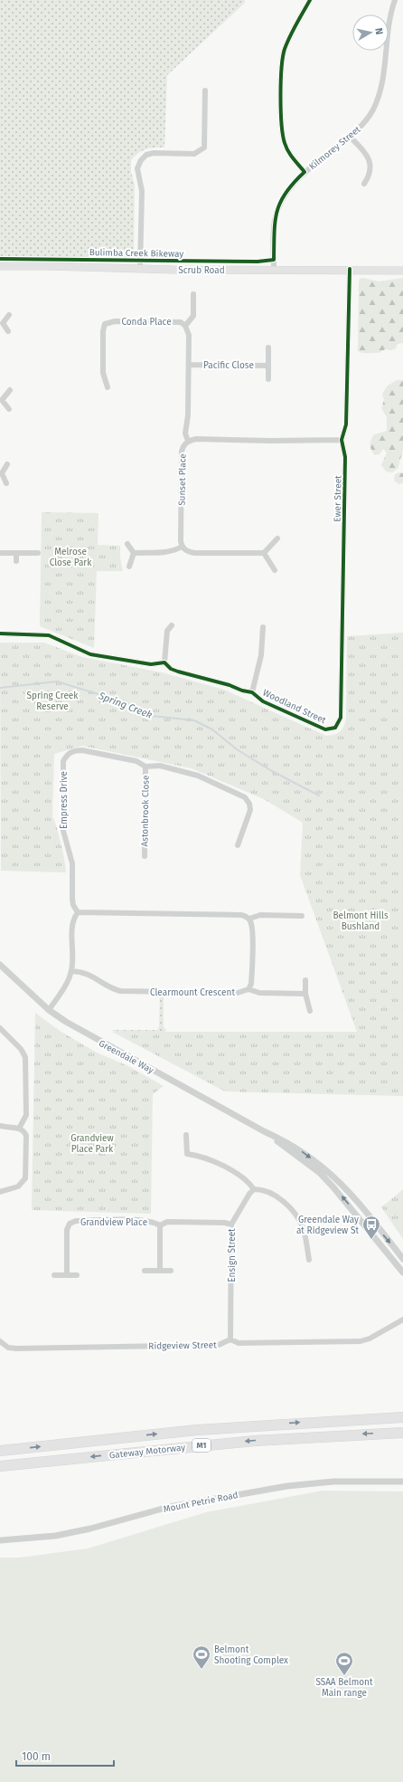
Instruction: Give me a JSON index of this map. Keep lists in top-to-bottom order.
{
  "streets": {
    "highway": ["M1", "Gateway Motorway"],
    "main road": ["Scrub Road"],
    "street": [
      "Kilmorey Street",
      "Conda Place",
      "Pacific Close",
      "Sunset Place",
      "Ewer Street",
      "Woodland Street",
      "Empress Drive",
      "Astonbrook Close",
      "Clearmount Crescent",
      "Greendale Way",
      "Grandview Place",
      "Ensign Street",
      "Ridgeview Street",
      "Mount Petrie Road"
    ],
    "cycle path": ["Bulimba Creek Bikeway"]
  },
  "crossings": [
    ["Kilmorey Street", "Scrub Road"],
    ["Scrub Road", "Ewer Street"],
    ["Sunset Place", "Ewer Street"],
    ["Ewer Street", "Woodland Street"],
    ["Empress Drive", "Astonbrook Close"],
    ["Grandview Place", "Ensign Street"],
    ["Ensign Street", "Ridgeview Street"]
  ],
  "water": ["Spring Creek"],
  "parks": [
    "Melrose Close Park",
    "Spring Creek Reserve",
    "Belmont Hills Bushland",
    "Grandview Place Park"
  ],
  "places": {
    "bus stop": ["Greendale Way at Ridgeview St"],
    "sports": ["Belmont Shooting Complex", "SSAA Belmont Main range"]
  },
  "scale_bar": "100 m",
  "north": "right"
}
